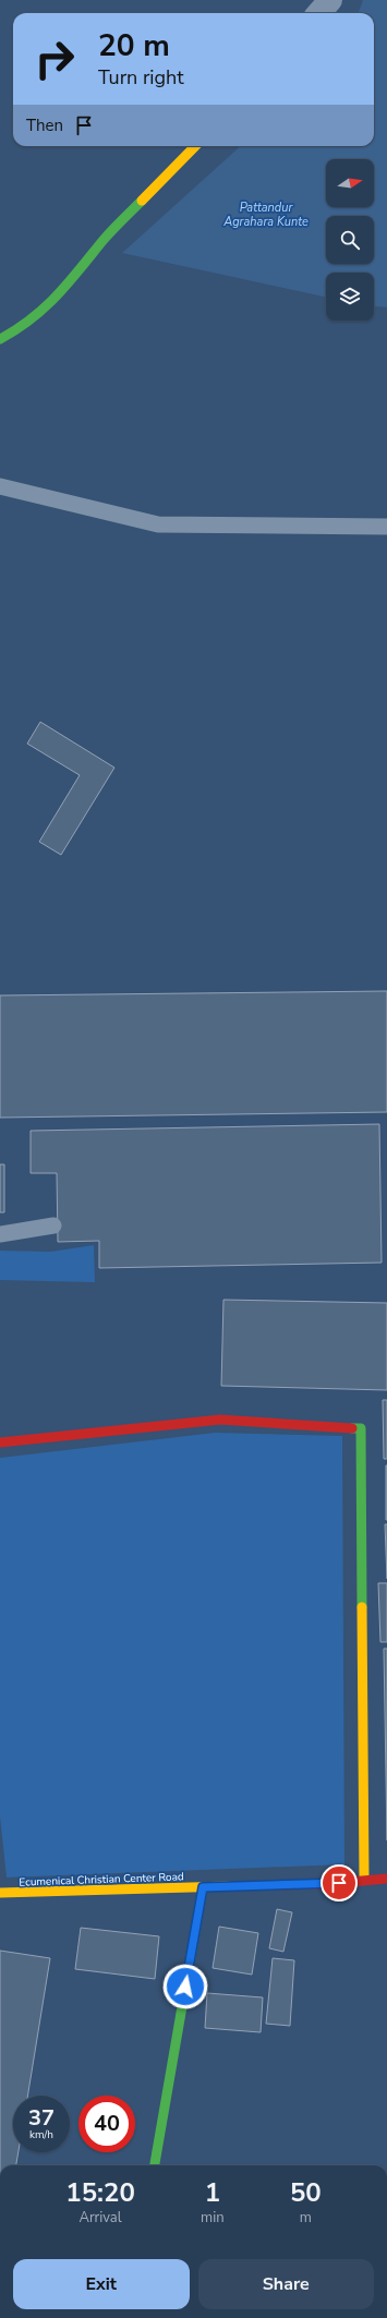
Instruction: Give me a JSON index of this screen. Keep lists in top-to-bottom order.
{
  "streets": {
    "street": ["Ecumenical Christian Center Road"]
  },
  "water": ["Pattandur Agrahara Kunte"],
  "north": "right",
  "page": {
    "turn": ["20 m", "Turn right"],
    "then": "Then",
    "speed": "37 km/h",
    "limit": "40",
    "eta": [
      "15:20",
      "Arrival",
      "1",
      "min",
      "50",
      "m"
    ],
    "buttons": ["Exit", "Share"]
  }
}
